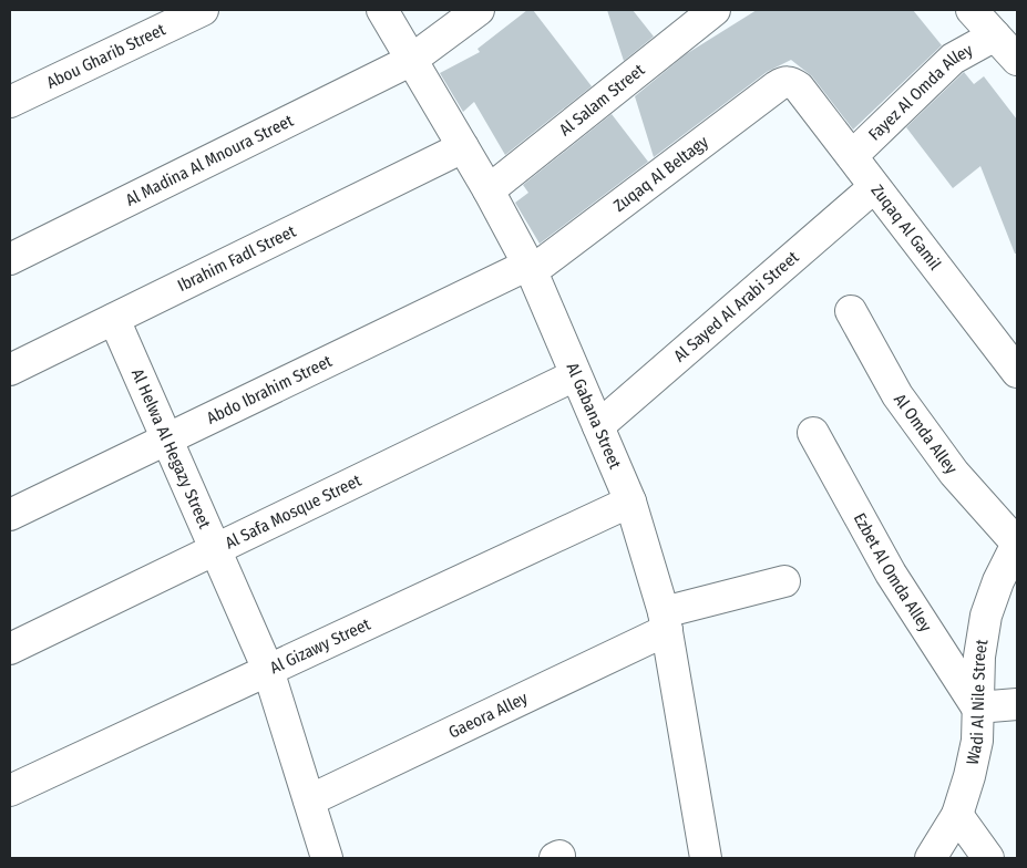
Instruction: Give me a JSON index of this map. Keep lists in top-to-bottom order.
{
  "streets": {
    "street": [
      "Abou Gharib Street",
      "Fayez Al Omda Alley",
      "Al Salam Street",
      "Al Madina Al Mnoura Street",
      "Zuqaq Al Beltagy",
      "Zuqaq Al Gamil",
      "Ibrahim Fadl Street",
      "Al Sayed Al Arabi Street",
      "Abdo Ibrahim Street",
      "Al Gabana Street",
      "Al Omda Alley",
      "Al Helwa Al Hegazy Street",
      "Al Safa Mosque Street",
      "Ezbet Al Omda Alley",
      "Al Gizawy Street",
      "Wadi Al Nile Street",
      "Gaeora Alley"
    ]
  },
  "crossings": [
    ["Fayez Al Omda Alley", "Zuqaq Al Gamil"],
    ["Al Salam Street", "Al Gabana Street"],
    ["Al Madina Al Mnoura Street", "Al Gabana Street"],
    ["Zuqaq Al Beltagy", "Zuqaq Al Gamil"],
    ["Zuqaq Al Beltagy", "Abdo Ibrahim Street"],
    ["Zuqaq Al Beltagy", "Al Gabana Street"],
    ["Zuqaq Al Gamil", "Al Sayed Al Arabi Street"],
    ["Ibrahim Fadl Street", "Al Gabana Street"],
    ["Ibrahim Fadl Street", "Al Helwa Al Hegazy Street"],
    ["Al Sayed Al Arabi Street", "Al Gabana Street"],
    ["Abdo Ibrahim Street", "Al Gabana Street"],
    ["Abdo Ibrahim Street", "Al Helwa Al Hegazy Street"],
    ["Al Gabana Street", "Al Safa Mosque Street"],
    ["Al Gabana Street", "Al Gizawy Street"],
    ["Al Gabana Street", "Gaeora Alley"],
    ["Al Omda Alley", "Wadi Al Nile Street"],
    ["Al Helwa Al Hegazy Street", "Al Safa Mosque Street"],
    ["Al Helwa Al Hegazy Street", "Al Gizawy Street"],
    ["Al Helwa Al Hegazy Street", "Gaeora Alley"],
    ["Ezbet Al Omda Alley", "Wadi Al Nile Street"]
  ]
}
